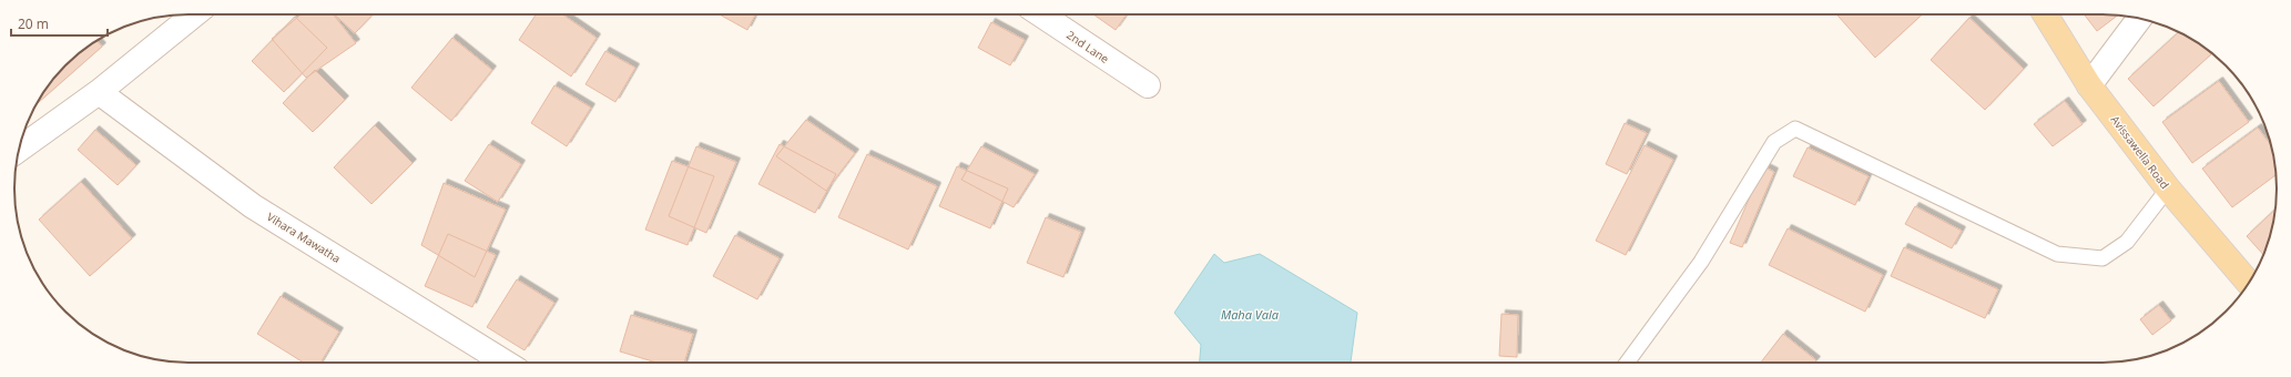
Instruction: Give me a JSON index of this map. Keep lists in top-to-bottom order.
{
  "streets": {
    "main road": ["Avissawella Road"],
    "street": ["2nd Lane", "Vihara Mawatha"]
  },
  "water": ["Maha Vala"],
  "scale_bar": "20 m"
}
